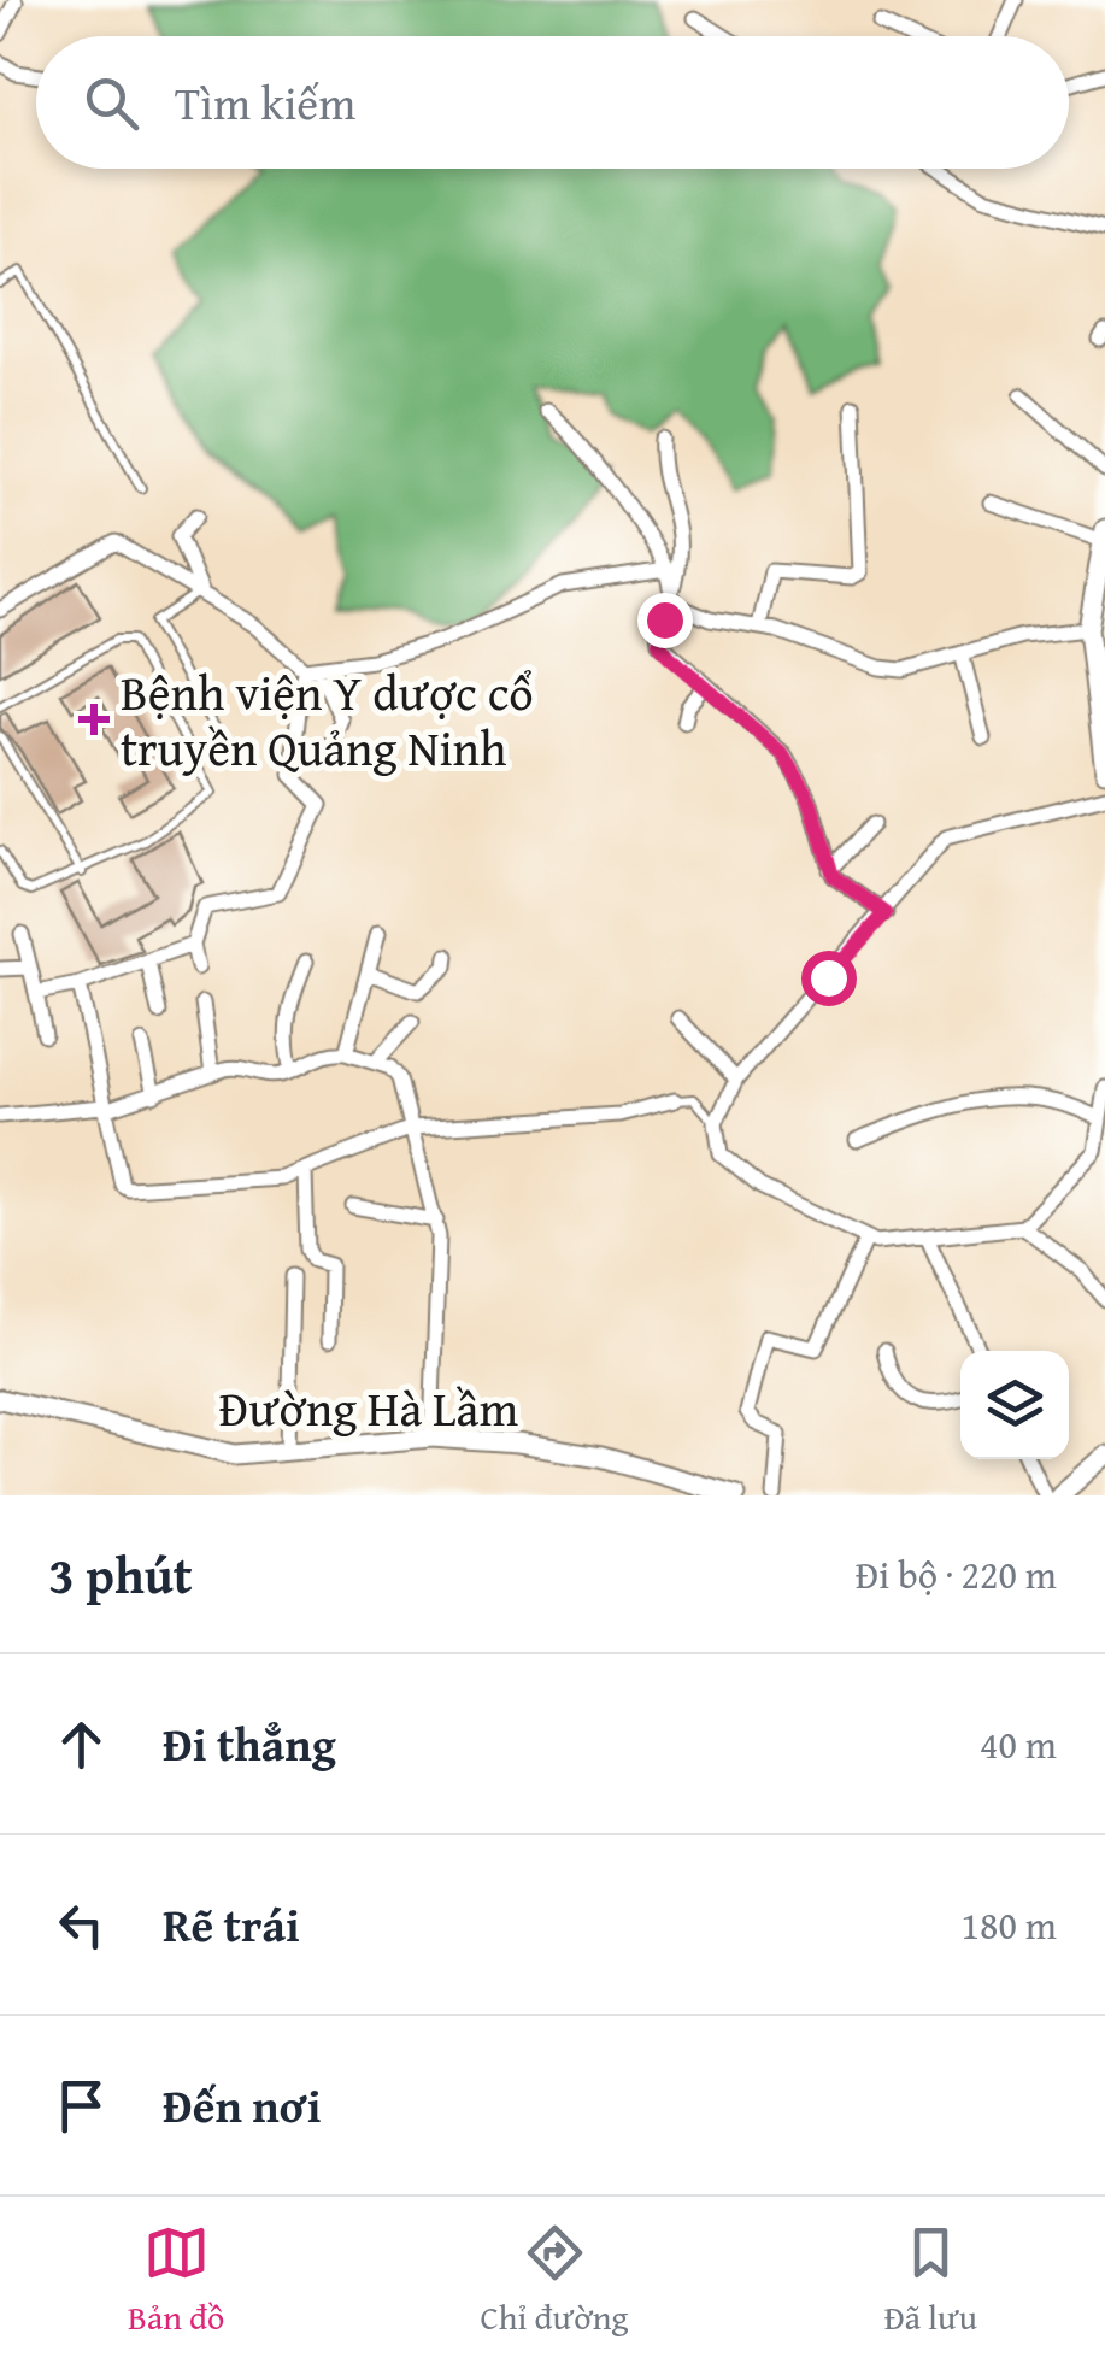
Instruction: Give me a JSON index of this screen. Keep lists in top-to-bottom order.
{
  "streets": {
    "main road": ["Đường Hà Lầm"]
  },
  "places": {
    "health": ["Bệnh viện Y dược cổ truyền Quảng Ninh"]
  },
  "page": {
    "search": "Tìm kiếm",
    "heading": ["3 phút", "Đi bộ · 220 m"],
    "list": [
      ["Đi thẳng", "40 m"],
      ["Rẽ trái", "180 m"],
      "Đến nơi"
    ],
    "nav": ["Bản đồ", "Chỉ đường", "Đã lưu"]
  }
}
